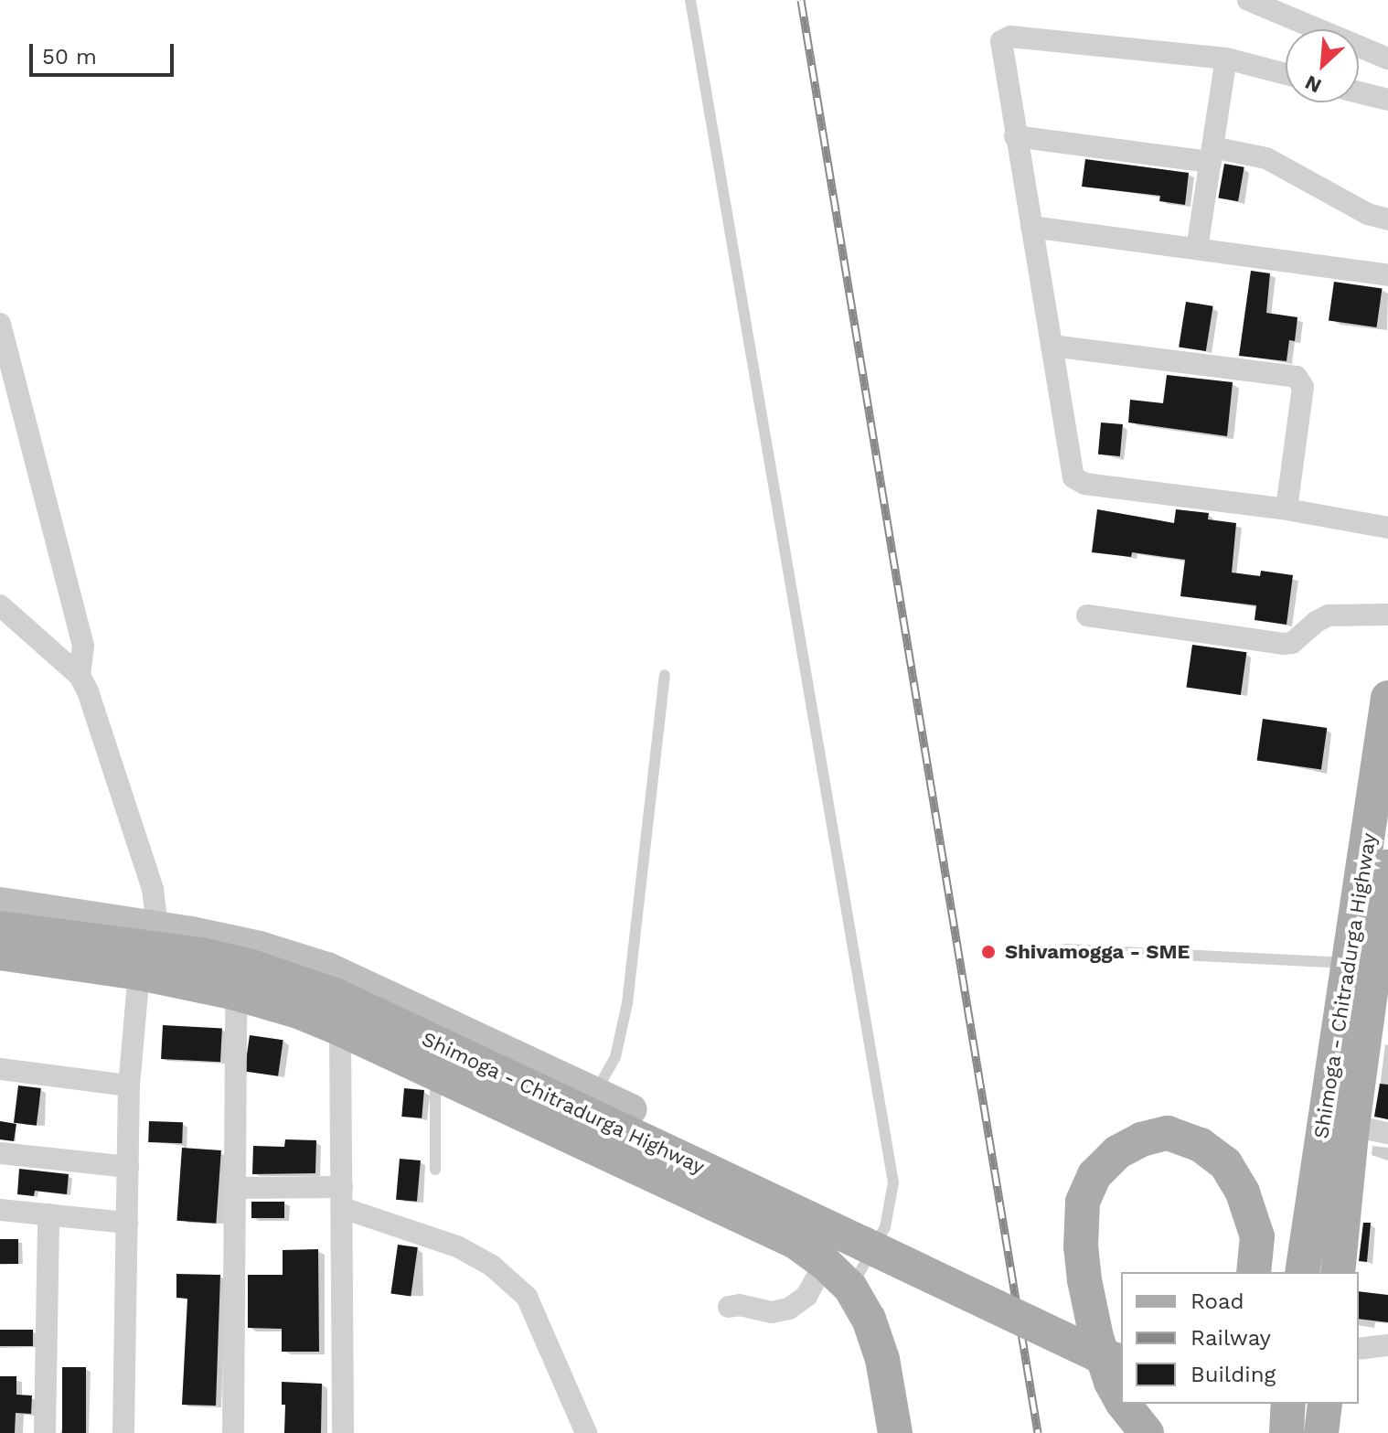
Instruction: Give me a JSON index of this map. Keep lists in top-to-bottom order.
{
  "streets": {
    "main road": ["Shimoga - Chitradurga Highway"]
  },
  "places": ["Shivamogga - SME"],
  "legend": ["Road", "Railway", "Building"],
  "scale_bar": "50 m",
  "north": "bottom left"
}
